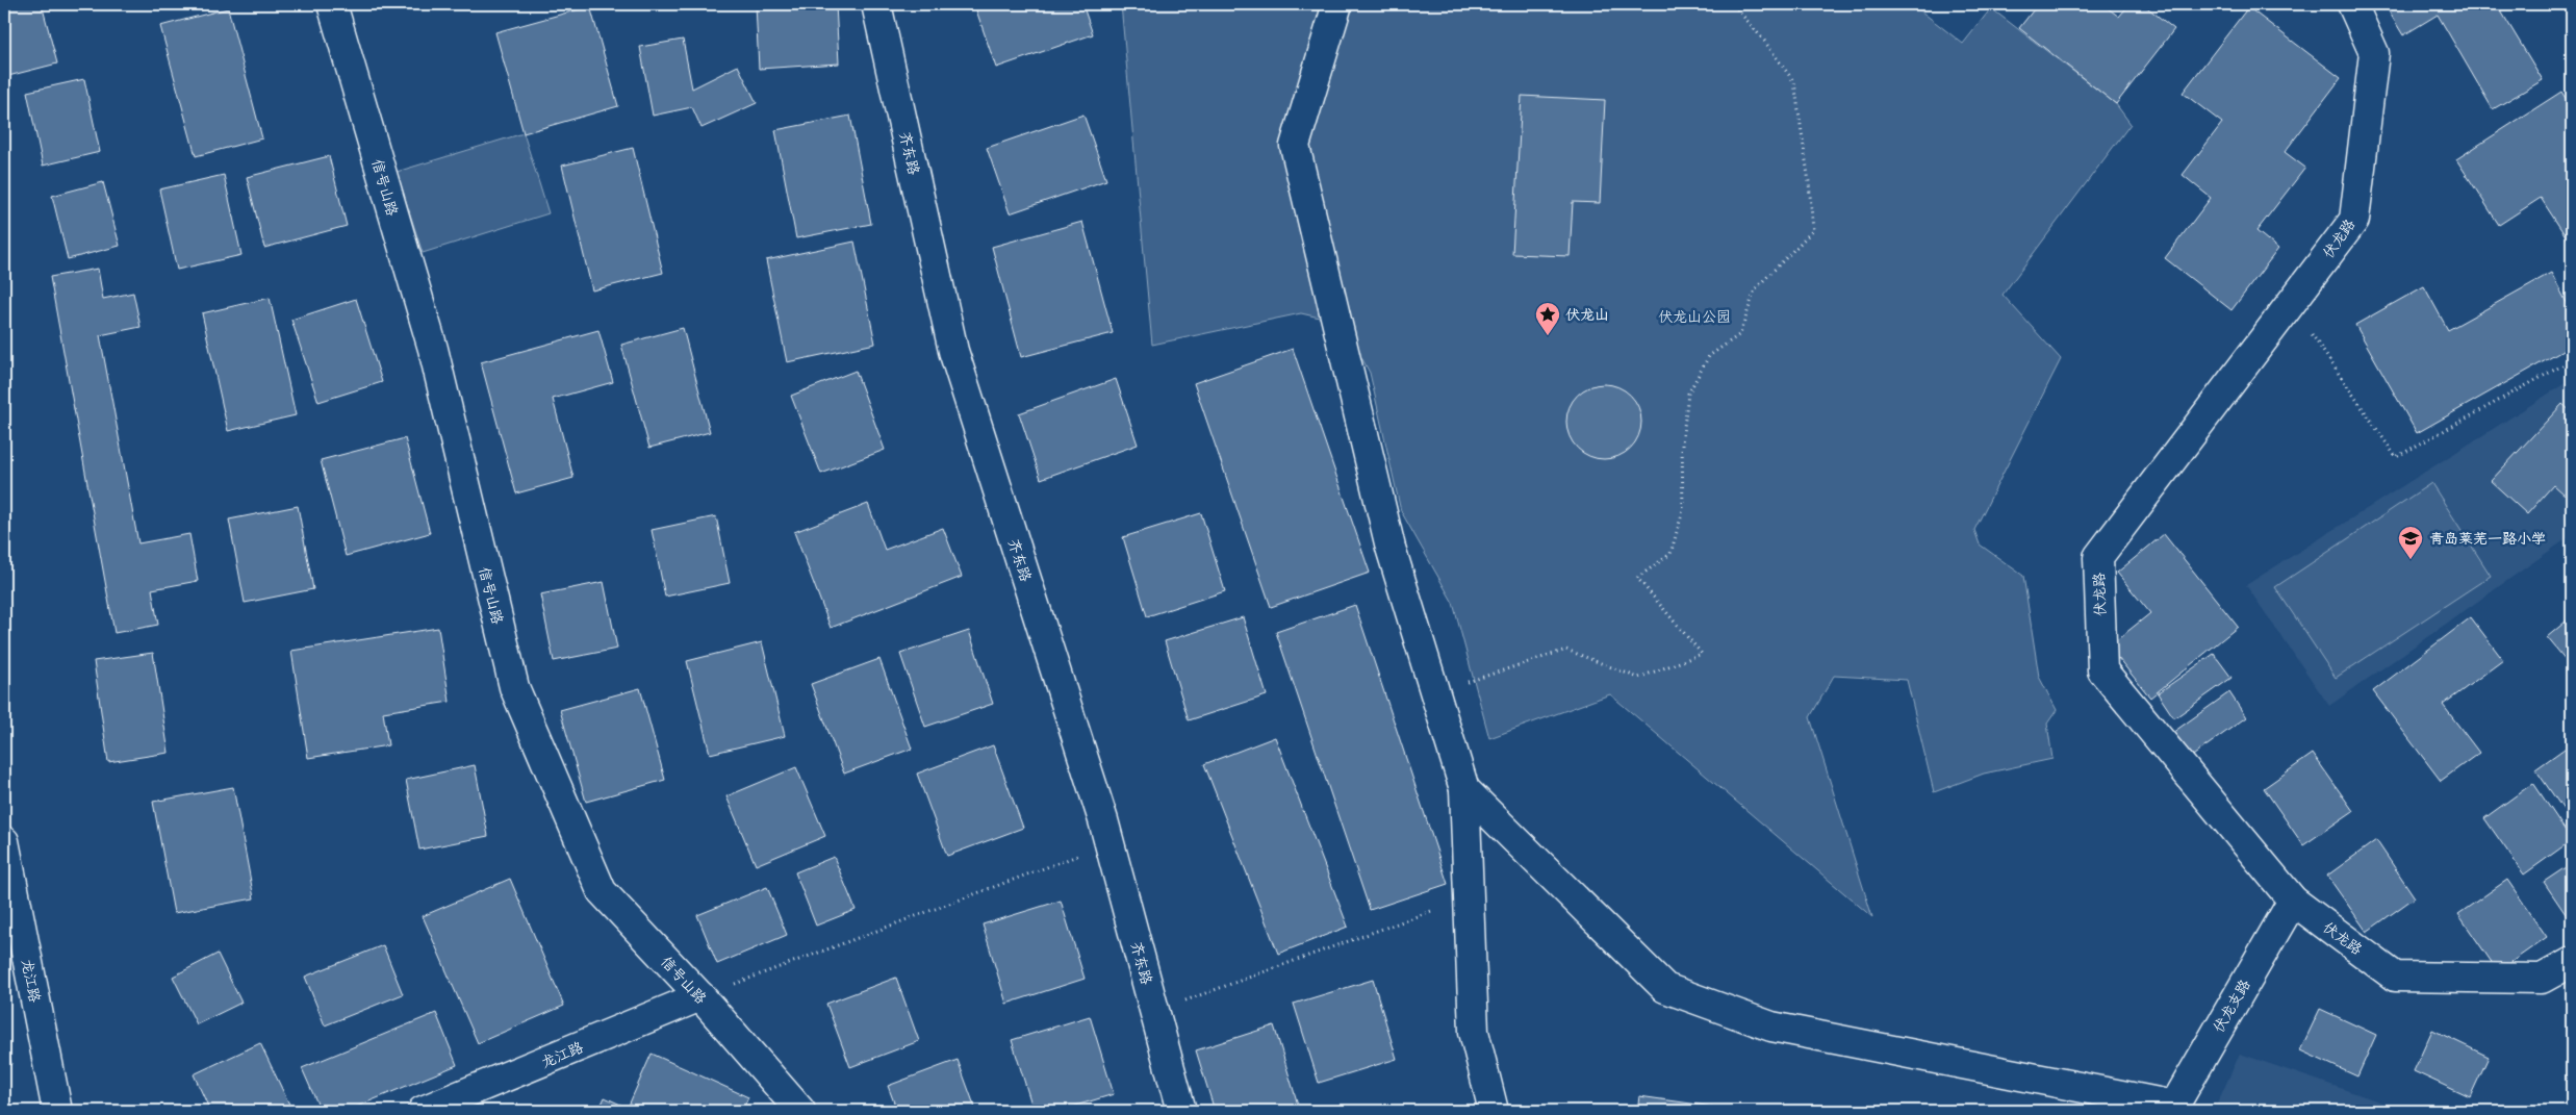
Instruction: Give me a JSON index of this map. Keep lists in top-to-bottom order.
{
  "streets": {
    "street": [
      "齐东路",
      "信号山路",
      "伏龙路",
      "龙江路",
      "伏龙支路"
    ]
  },
  "crossings": [
    ["信号山路", "龙江路"],
    ["伏龙路", "伏龙支路"]
  ],
  "parks": ["伏龙山公园"],
  "places": {
    "place": ["伏龙山"],
    "school or university": ["青岛莱芜一路小学"]
  }
}
